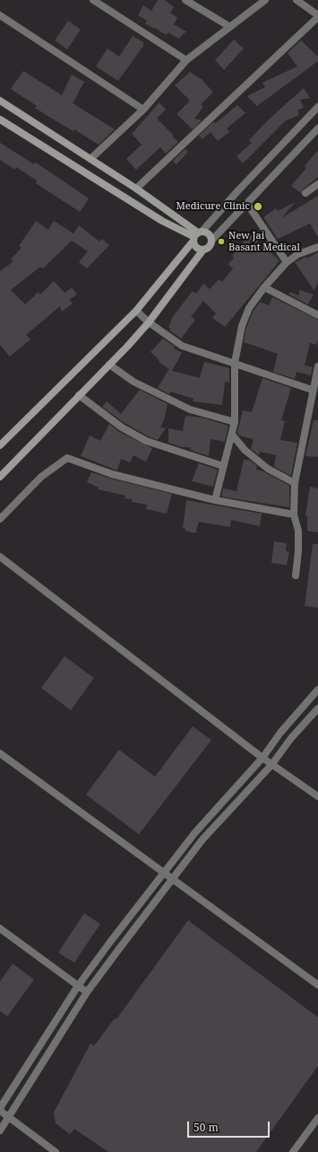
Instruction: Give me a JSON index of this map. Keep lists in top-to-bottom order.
{
  "places": ["Medicure Clinic", "New Jai Basant Medical"],
  "scale_bar": "50 m"
}
